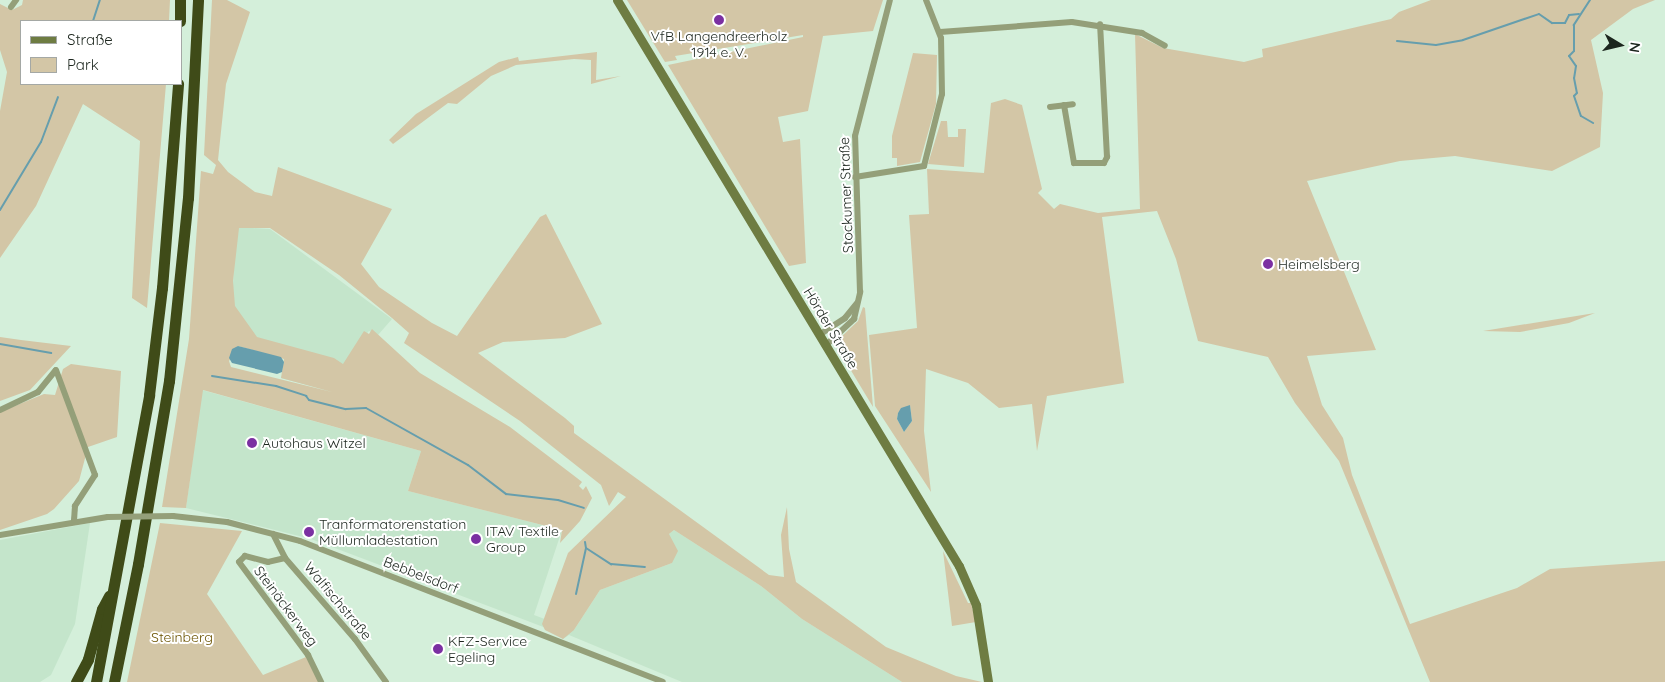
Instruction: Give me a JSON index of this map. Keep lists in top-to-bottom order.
{
  "streets": {
    "main road": ["Hörder Straße"],
    "street": [
      "Stockumer Straße",
      "Bebbelsdorf",
      "Walfischstraße",
      "Steinäckerweg"
    ]
  },
  "crossings": [
    ["Stockumer Straße", "Hörder Straße"],
    ["Bebbelsdorf", "Walfischstraße"],
    ["Walfischstraße", "Steinäckerweg"]
  ],
  "parks": ["Steinberg"],
  "places": [
    "VfB Langendreerholz 1914 e. V.",
    "Heimelsberg",
    "Autohaus Witzel",
    "Tranformatorenstation Müllumladestation",
    "ITAV Textile Group",
    "KFZ-Service Egeling"
  ],
  "legend": ["Straße", "Park"],
  "north": "right"
}
